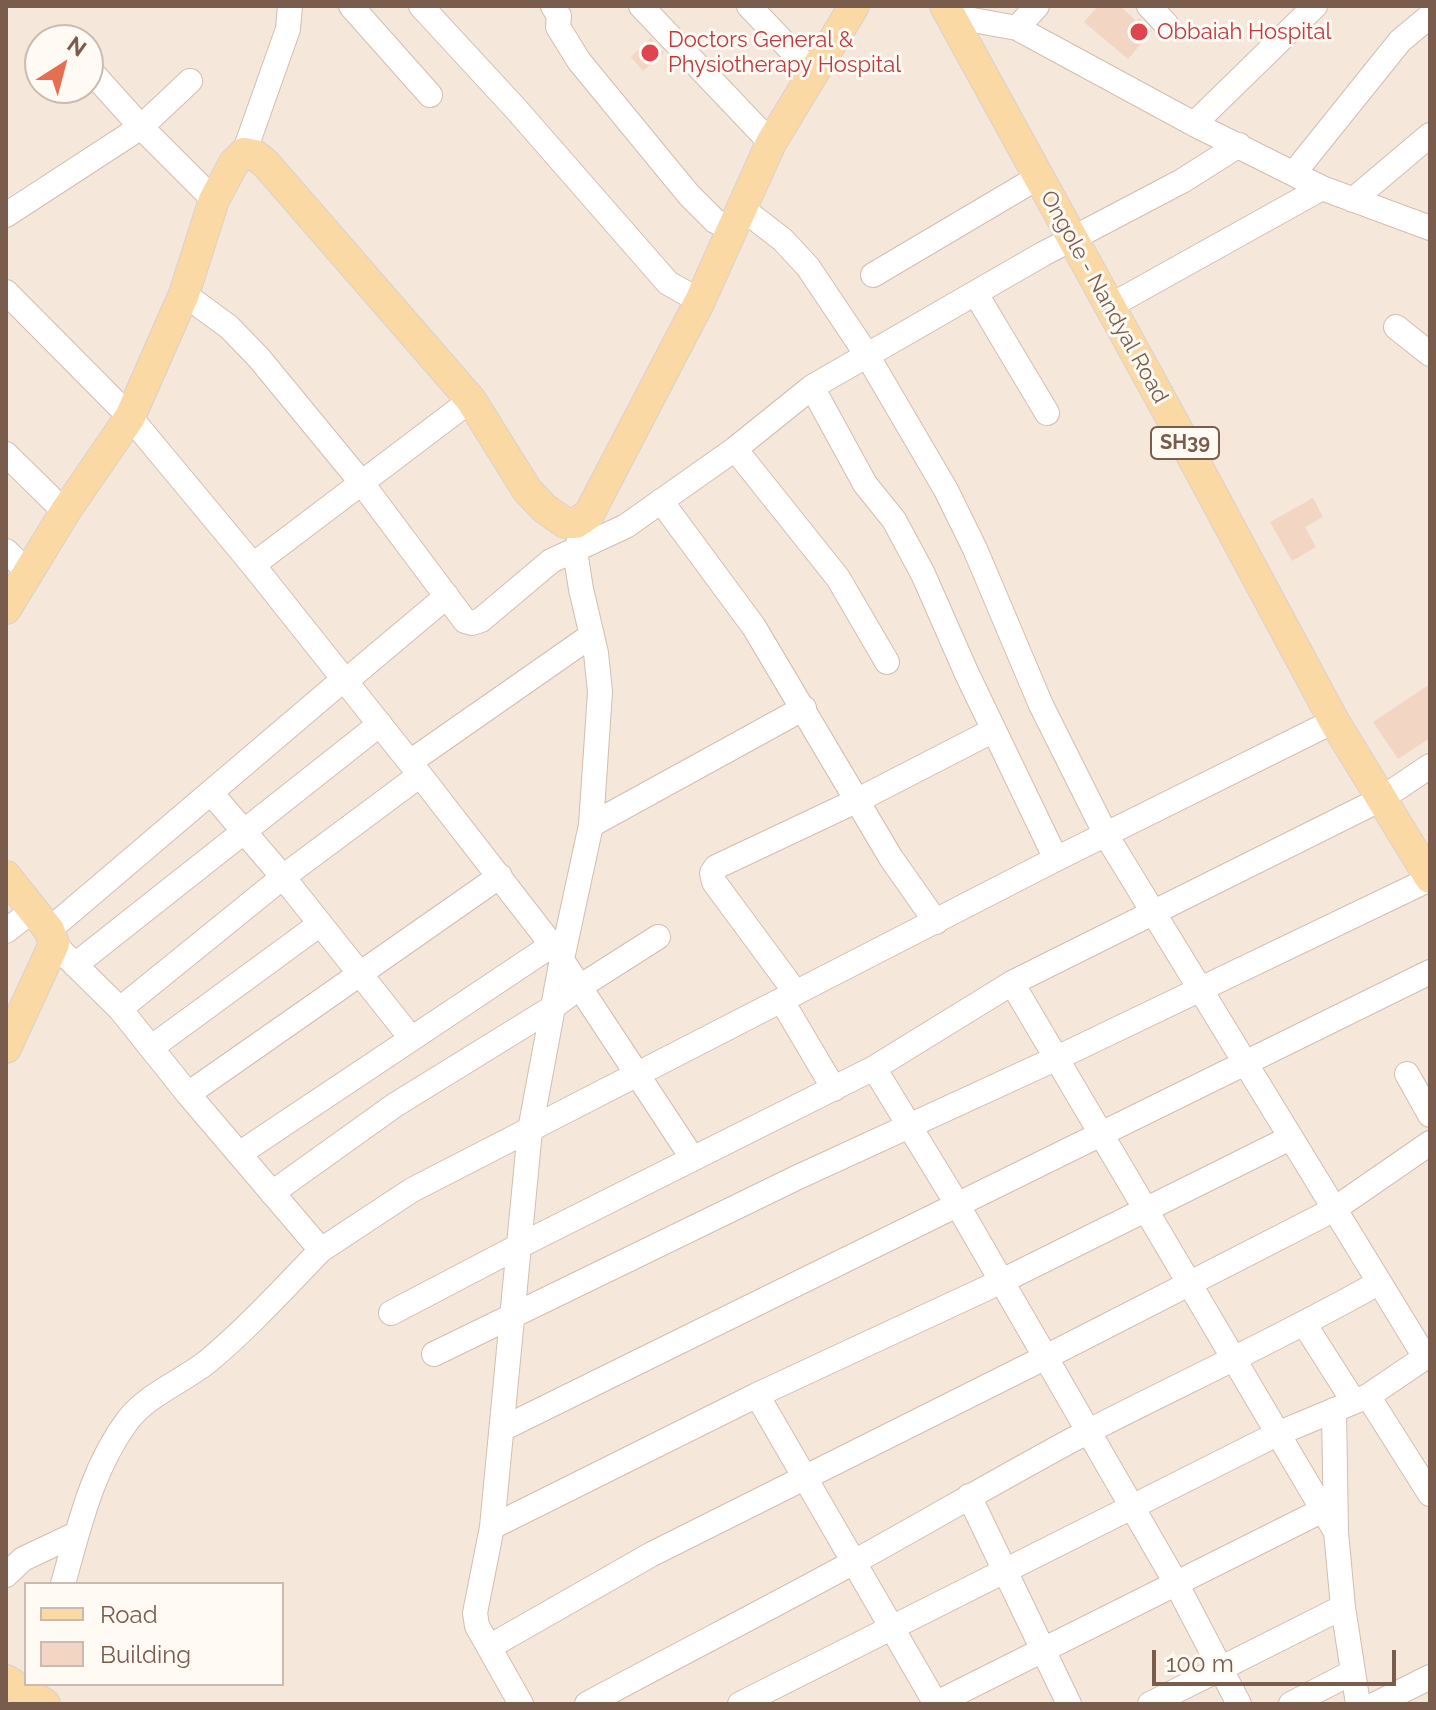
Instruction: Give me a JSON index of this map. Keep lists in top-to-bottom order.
{
  "streets": {
    "main road": ["Ongole - Nandyal Road", "SH39"]
  },
  "places": ["Obbaiah Hospital", "Doctors General & Physiotherapy Hospital"],
  "legend": ["Road", "Building"],
  "scale_bar": "100 m",
  "north": "top right"
}
